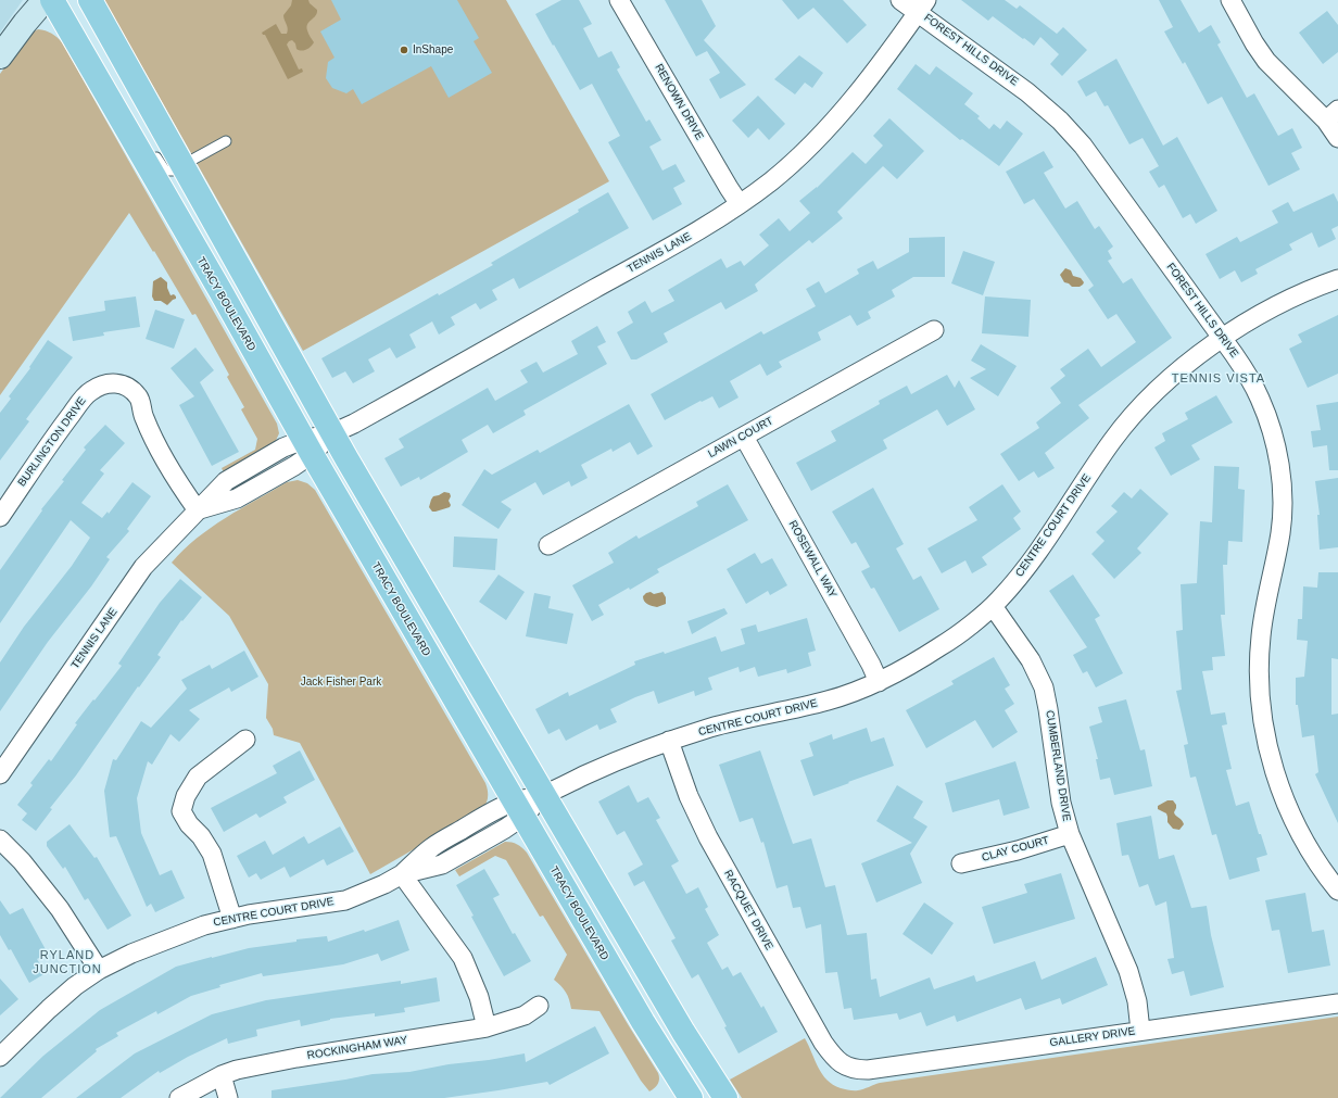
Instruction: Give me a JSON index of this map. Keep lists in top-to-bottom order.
{
  "streets": {
    "main road": ["TRACY BOULEVARD"],
    "street": [
      "FOREST HILLS DRIVE",
      "RENOWN DRIVE",
      "TENNIS LANE",
      "LAWN COURT",
      "BURLINGTON DRIVE",
      "CENTRE COURT DRIVE",
      "ROSEWALL WAY",
      "CUMBERLAND DRIVE",
      "CLAY COURT",
      "RACQUET DRIVE",
      "GALLERY DRIVE",
      "ROCKINGHAM WAY"
    ]
  },
  "crossings": [
    ["FOREST HILLS DRIVE", "TENNIS LANE"],
    ["FOREST HILLS DRIVE", "CENTRE COURT DRIVE"],
    ["RENOWN DRIVE", "TENNIS LANE"],
    ["TENNIS LANE", "TRACY BOULEVARD"],
    ["TENNIS LANE", "BURLINGTON DRIVE"],
    ["TRACY BOULEVARD", "CENTRE COURT DRIVE"],
    ["LAWN COURT", "ROSEWALL WAY"],
    ["CENTRE COURT DRIVE", "ROSEWALL WAY"],
    ["CENTRE COURT DRIVE", "CUMBERLAND DRIVE"],
    ["CENTRE COURT DRIVE", "RACQUET DRIVE"],
    ["CUMBERLAND DRIVE", "CLAY COURT"],
    ["CUMBERLAND DRIVE", "GALLERY DRIVE"],
    ["RACQUET DRIVE", "GALLERY DRIVE"]
  ],
  "districts": ["TENNIS VISTA", "RYLAND JUNCTION"],
  "parks": ["Jack Fisher Park"],
  "places": ["InShape"]
}
